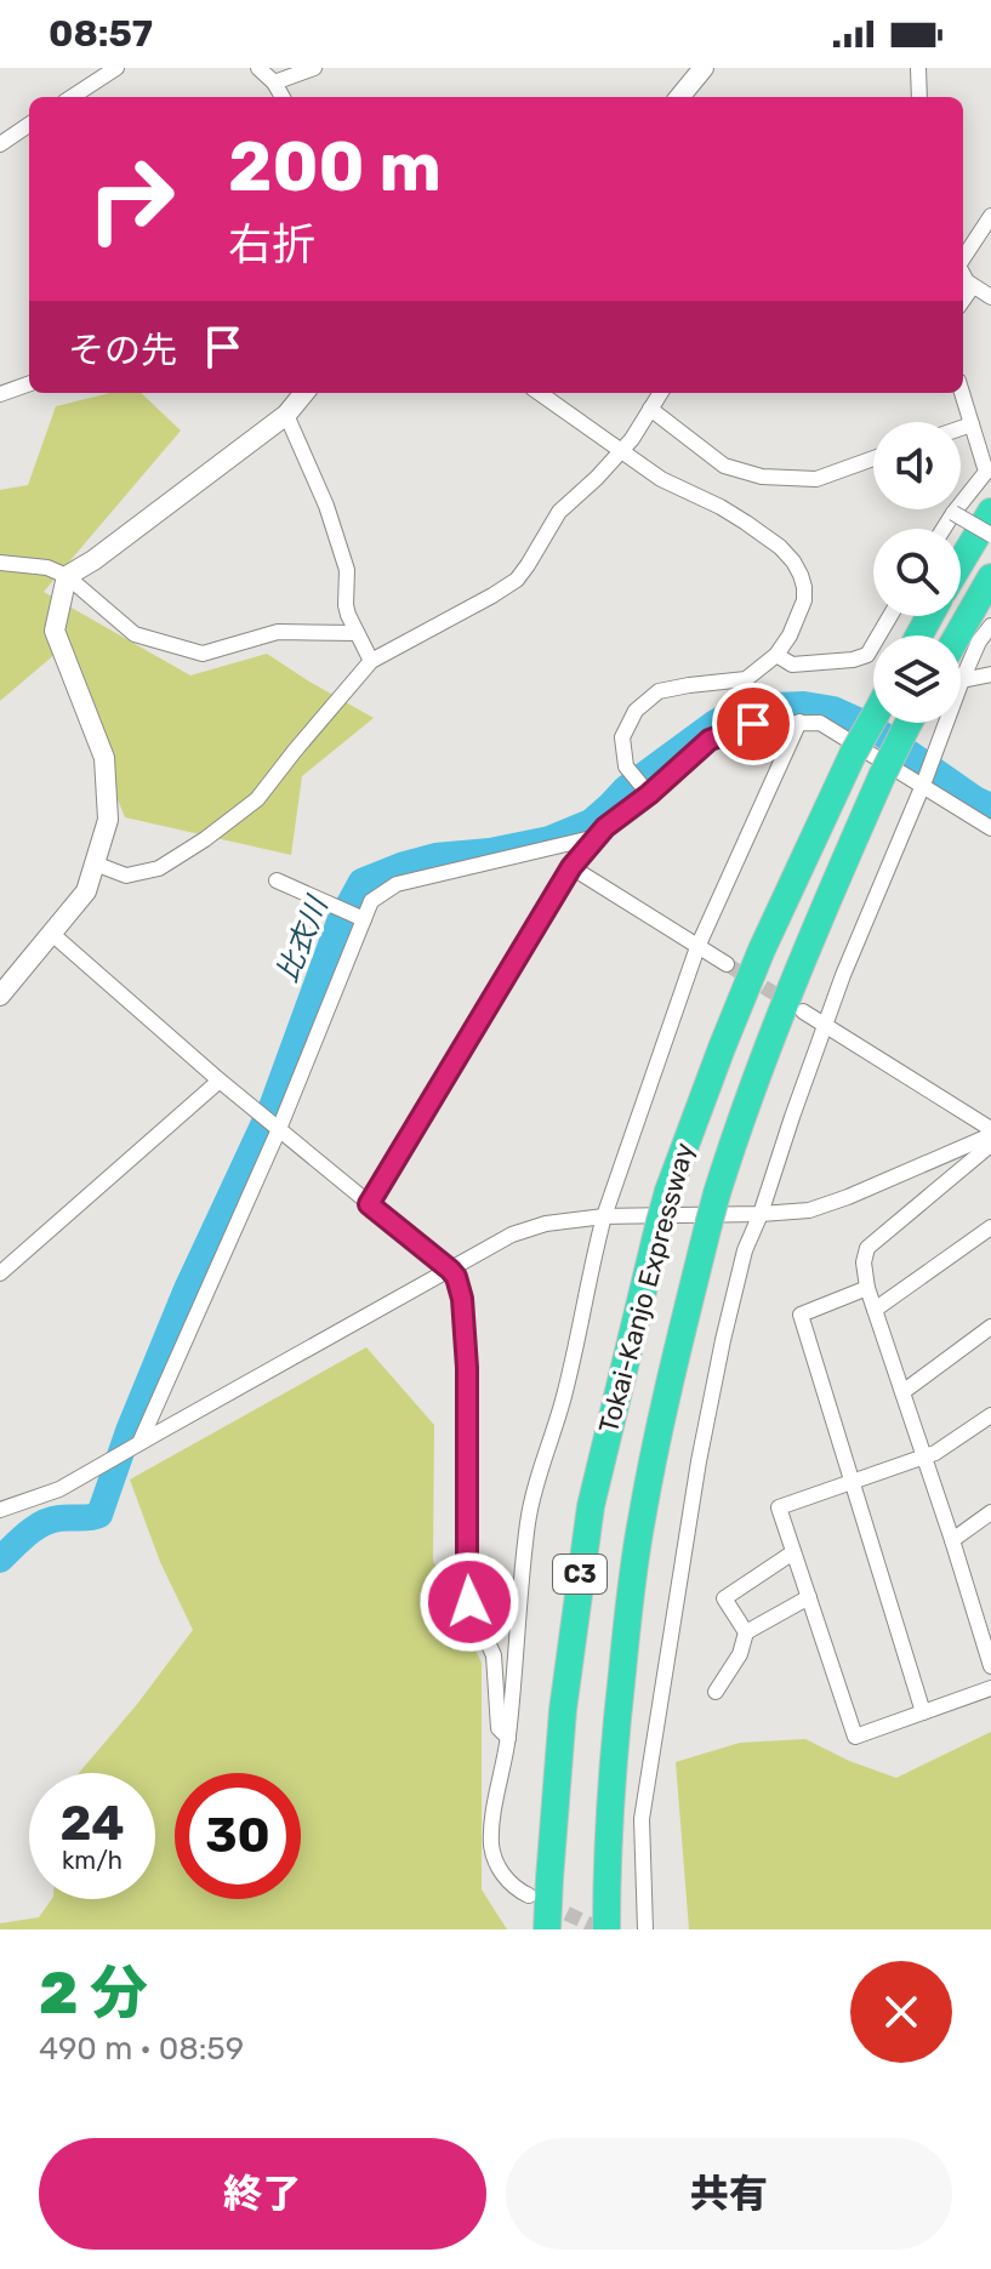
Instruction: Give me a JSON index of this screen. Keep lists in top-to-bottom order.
{
  "streets": {
    "highway": ["Tokai-Kanjo Expressway", "C3"]
  },
  "water": ["比衣川"],
  "page": {
    "status": "08:57",
    "turn": ["200 m", "右折"],
    "then": "その先",
    "speed": "24 km/h",
    "limit": "30",
    "heading": ["2 分", "490 m · 08:59"],
    "buttons": ["終了", "共有"]
  }
}
